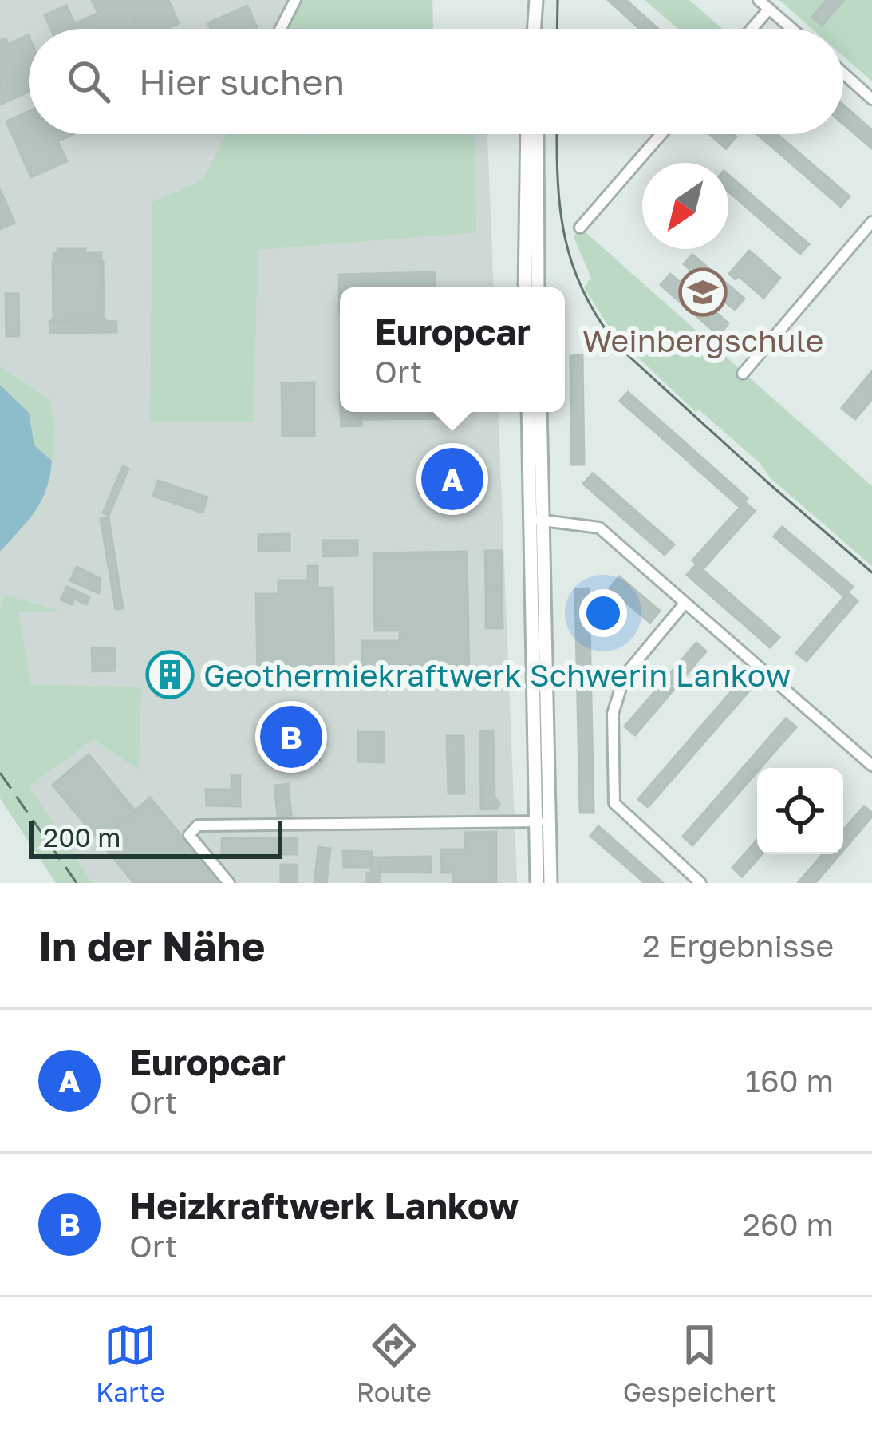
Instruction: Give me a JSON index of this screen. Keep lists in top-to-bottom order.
{
  "places": {
    "school or university": ["Weinbergschule"],
    "building": ["Geothermiekraftwerk Schwerin Lankow"]
  },
  "scale_bar": "200 m",
  "north": "bottom left",
  "page": {
    "search": "Hier suchen",
    "popup": ["Europcar", "Ort"],
    "pins": ["A", "B"],
    "scale": "200 m",
    "heading": ["In der Nähe", "2 Ergebnisse"],
    "list": [
      {
        "mark": "A",
        "name": "Europcar",
        "note": "Ort",
        "value": "160 m"
      },
      {
        "mark": "B",
        "name": "Heizkraftwerk Lankow",
        "note": "Ort",
        "value": "260 m"
      }
    ],
    "nav": ["Karte", "Route", "Gespeichert"]
  }
}
